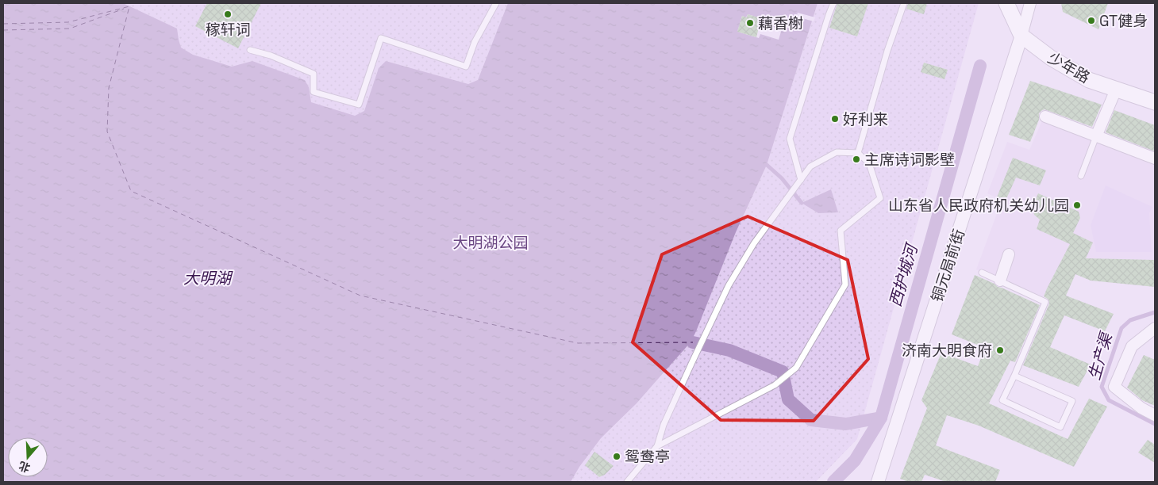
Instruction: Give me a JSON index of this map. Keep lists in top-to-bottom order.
{
  "streets": {
    "main road": ["少年路"],
    "street": ["铜元局前街"]
  },
  "crossings": [
    ["少年路", "铜元局前街"]
  ],
  "water": ["西护城河", "大明湖", "生产渠"],
  "parks": ["大明湖公园"],
  "places": [
    "稼轩词",
    "GT健身",
    "藕香榭",
    "好利来",
    "主席诗词影壁",
    "山东省人民政府机关幼儿园",
    "济南大明食府",
    "鸳鸯亭"
  ],
  "north": "bottom"
}
